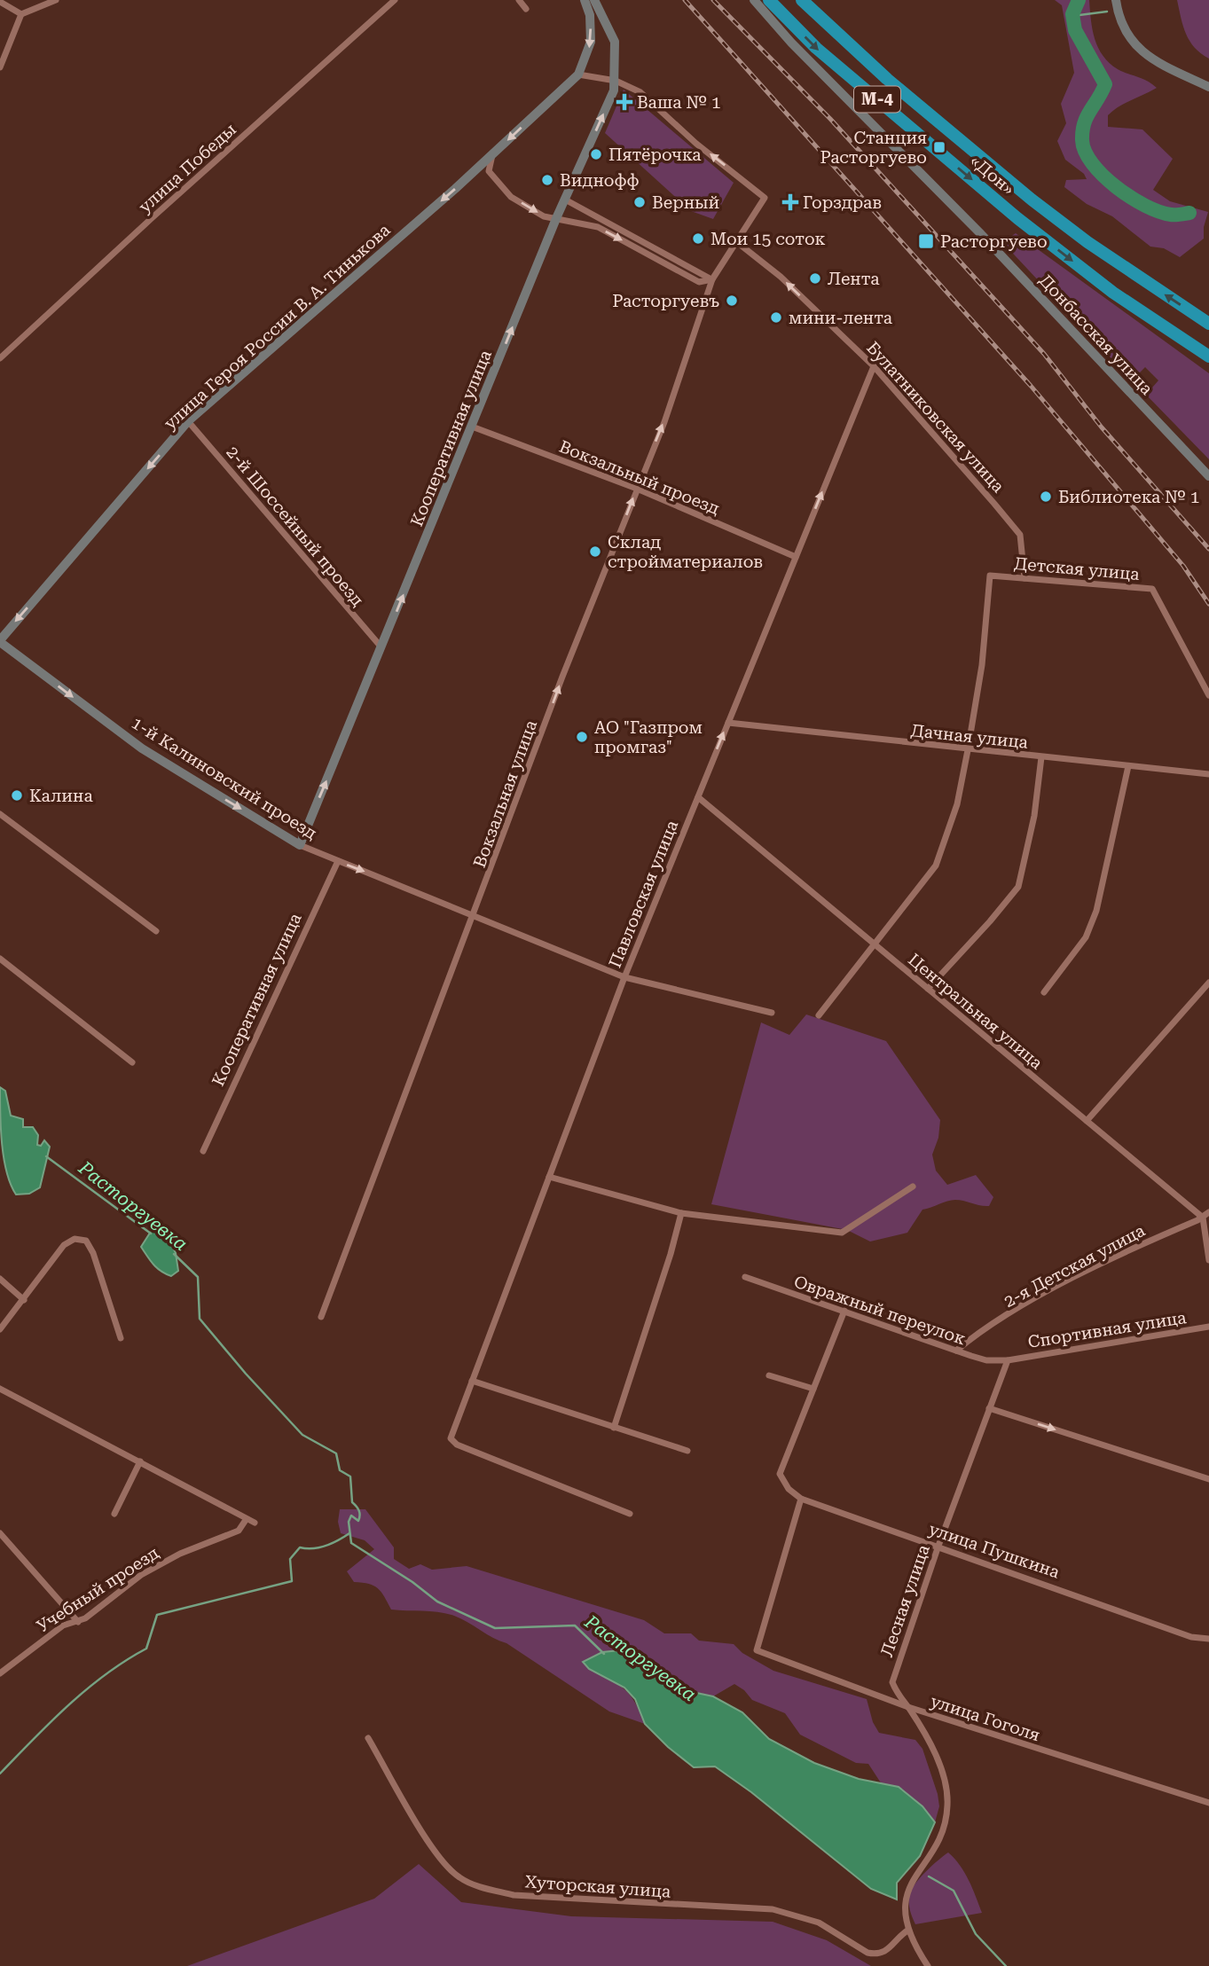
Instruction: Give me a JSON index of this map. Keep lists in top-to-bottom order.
{
  "streets": {
    "highway": ["М-4", "«Дон»"],
    "street": [
      "улица Победы",
      "улица Героя России В. А. Тинькова",
      "Донбасская улица",
      "Булатниковская улица",
      "Кооперативная улица",
      "Вокзальный проезд",
      "2-й Шоссейный проезд",
      "Детская улица",
      "Дачная улица",
      "1-й Калиновский проезд",
      "Вокзальная улица",
      "Павловская улица",
      "Центральная улица",
      "2-я Детская улица",
      "Овражный переулок",
      "Спортивная улица",
      "улица Пушкина",
      "Учебный проезд",
      "Лесная улица",
      "улица Гоголя",
      "Хуторская улица"
    ]
  },
  "crossings": [
    ["улица Героя России В. А. Тинькова", "2-й Шоссейный проезд"],
    ["улица Героя России В. А. Тинькова", "1-й Калиновский проезд"],
    ["Булатниковская улица", "Детская улица"],
    ["Булатниковская улица", "Вокзальная улица"],
    ["Булатниковская улица", "Павловская улица"],
    ["Кооперативная улица", "Вокзальный проезд"],
    ["Кооперативная улица", "2-й Шоссейный проезд"],
    ["Кооперативная улица", "1-й Калиновский проезд"],
    ["Кооперативная улица", "Вокзальная улица"],
    ["Вокзальный проезд", "Вокзальная улица"],
    ["Вокзальный проезд", "Павловская улица"],
    ["Детская улица", "Дачная улица"],
    ["Дачная улица", "Павловская улица"],
    ["1-й Калиновский проезд", "Вокзальная улица"],
    ["1-й Калиновский проезд", "Павловская улица"],
    ["Павловская улица", "Центральная улица"],
    ["Центральная улица", "2-я Детская улица"],
    ["2-я Детская улица", "Овражный переулок"],
    ["Овражный переулок", "Спортивная улица"],
    ["Овражный переулок", "Лесная улица"],
    ["Спортивная улица", "Лесная улица"],
    ["улица Пушкина", "Лесная улица"],
    ["улица Пушкина", "улица Гоголя"],
    ["Лесная улица", "улица Гоголя"],
    ["Лесная улица", "Хуторская улица"]
  ],
  "one_way": [
    "улица Героя России В. А. Тинькова",
    "Булатниковская улица",
    "Кооперативная улица",
    "1-й Калиновский проезд",
    "Вокзальная улица"
  ],
  "water": ["Расторгуевка"],
  "places": {
    "health": ["Ваша № 1", "Горздрав"],
    "transit": ["Станция Расторгуево", "Расторгуево"],
    "other": [
      "Пятёрочка",
      "Виднофф",
      "Верный",
      "Мои 15 соток",
      "Лента",
      "Расторгуевъ",
      "мини-лента",
      "Библиотека № 1",
      "Склад стройматериалов",
      "АО \"Газпром промгаз\"",
      "Калина"
    ]
  }
}
